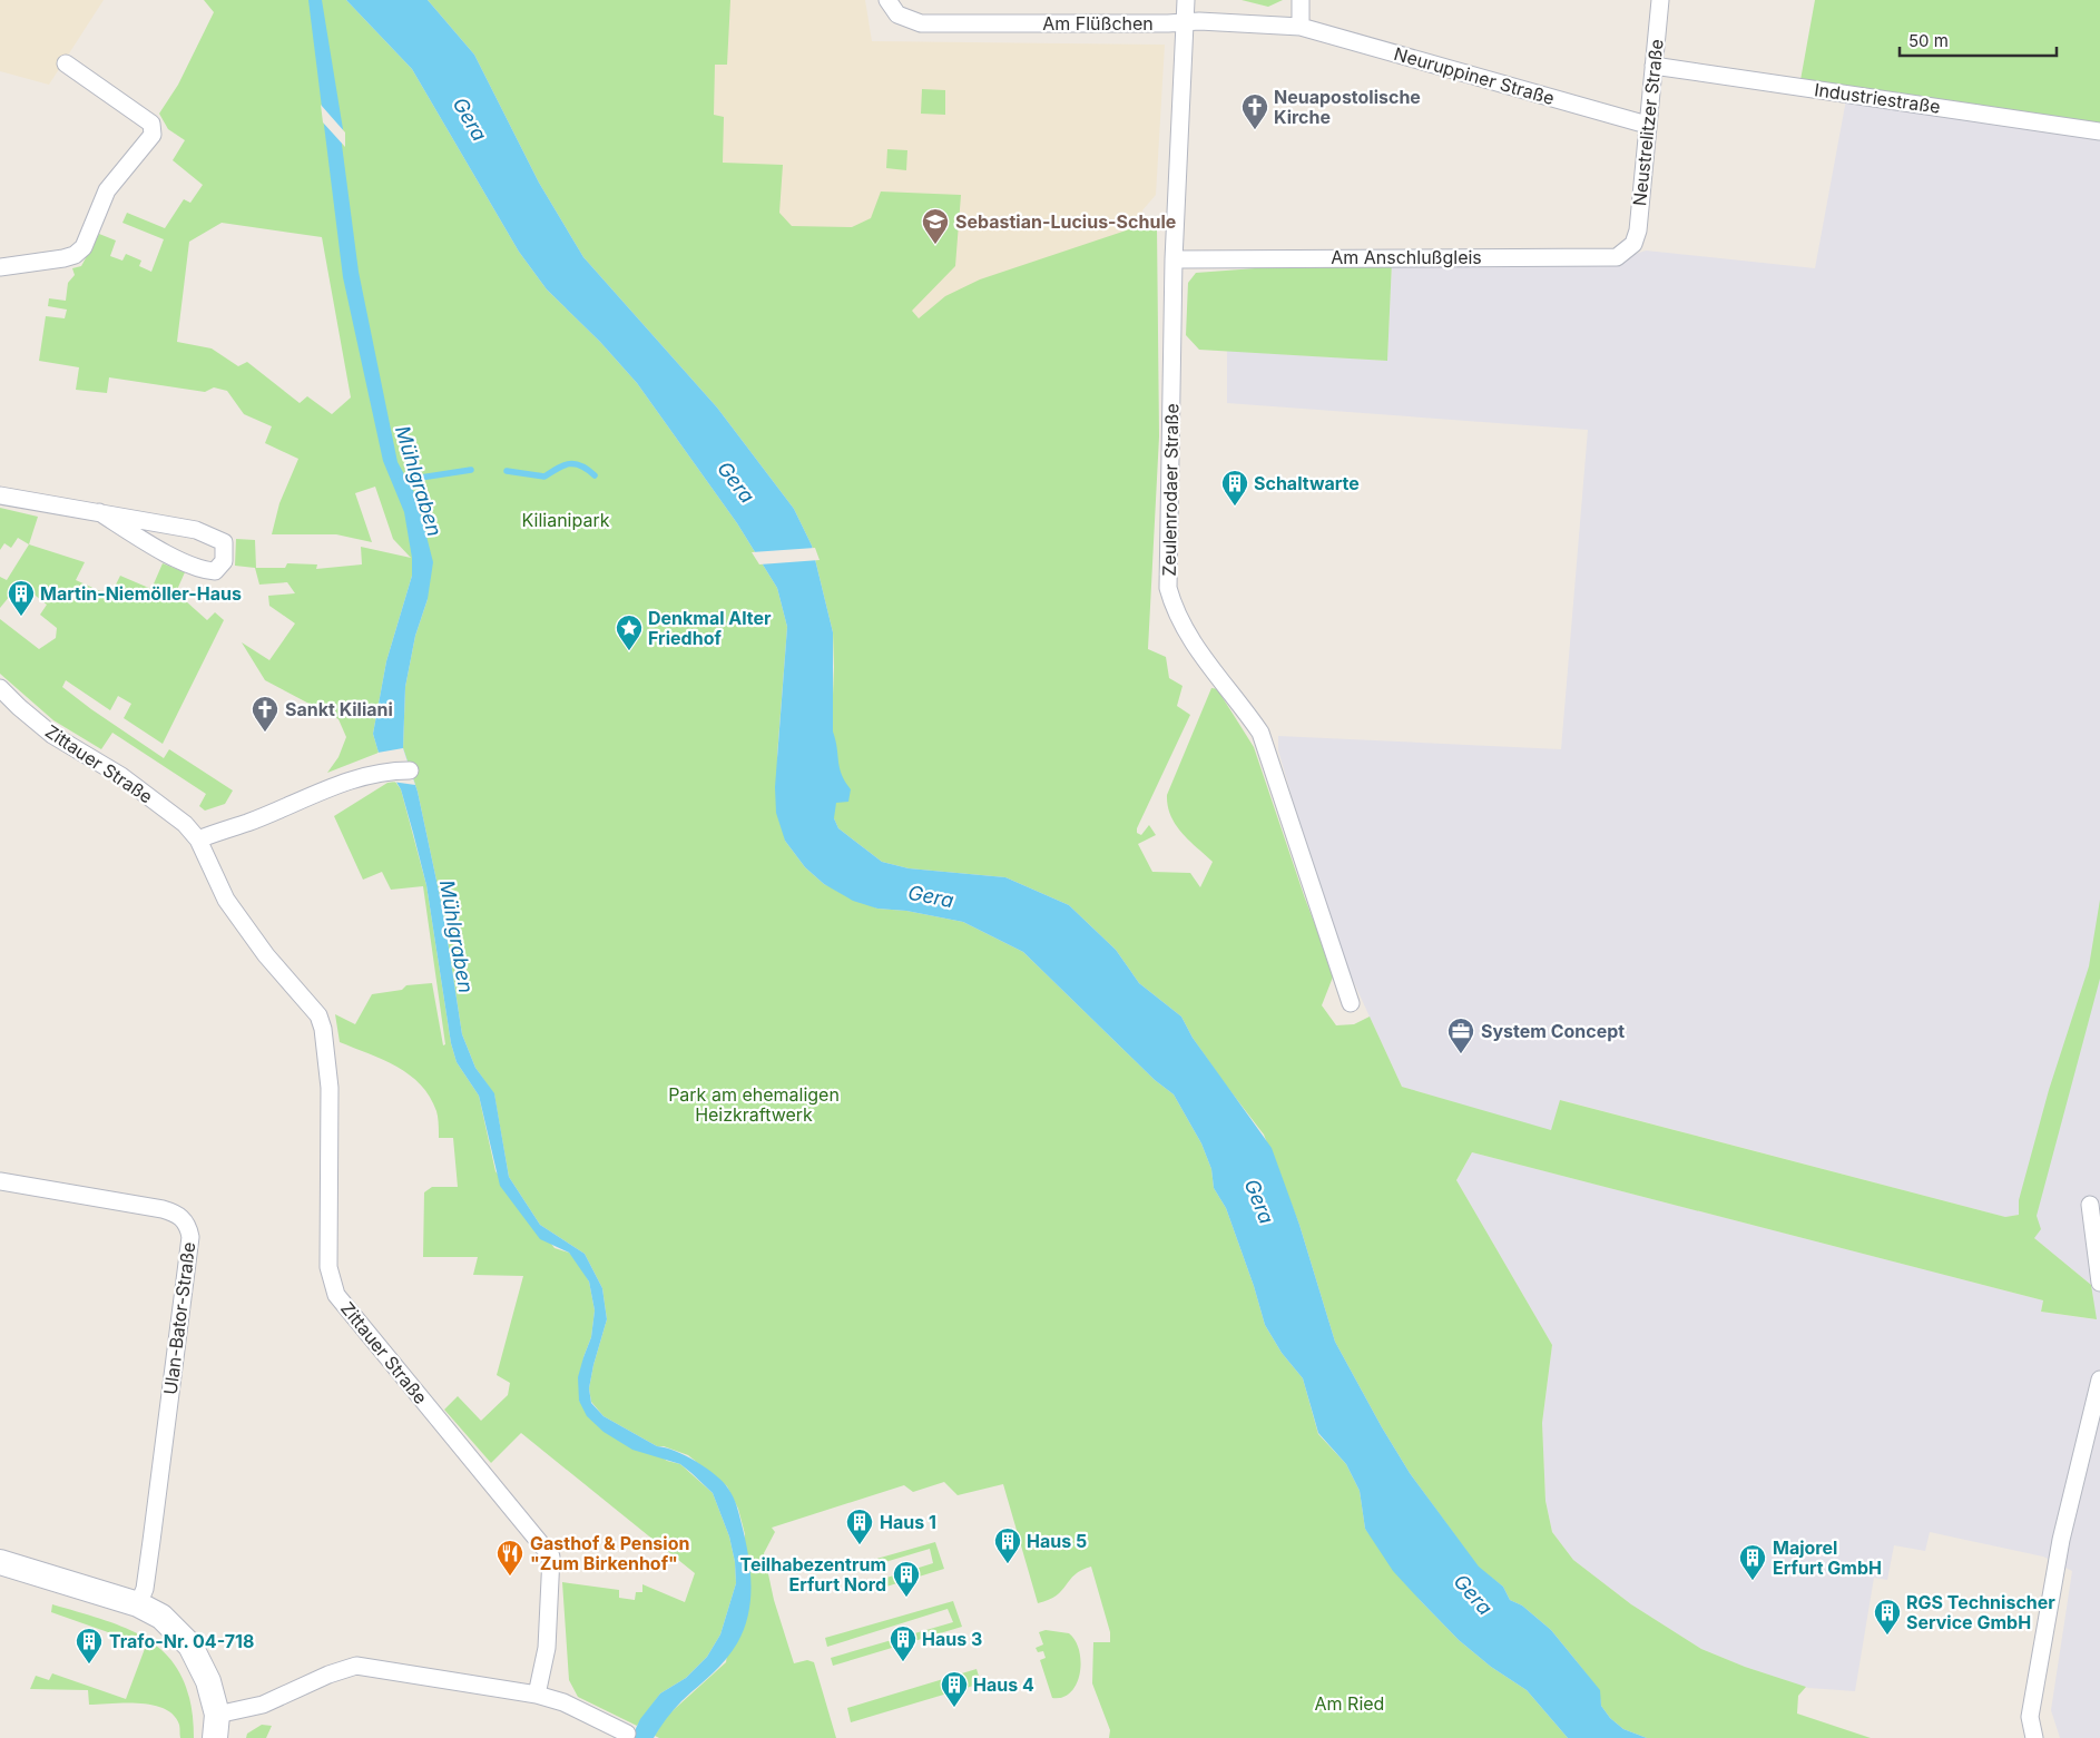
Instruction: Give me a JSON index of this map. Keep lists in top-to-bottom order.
{
  "streets": {
    "street": [
      "Am Flüßchen",
      "Neuruppiner Straße",
      "Industriestraße",
      "Neustrelitzer Straße",
      "Am Anschlußgleis",
      "Zeulenrodaer Straße",
      "Zittauer Straße",
      "Ulan-Bator-Straße"
    ]
  },
  "crossings": [
    ["Am Flüßchen", "Neuruppiner Straße"],
    ["Am Flüßchen", "Zeulenrodaer Straße"],
    ["Neuruppiner Straße", "Neustrelitzer Straße"],
    ["Industriestraße", "Neustrelitzer Straße"],
    ["Neustrelitzer Straße", "Am Anschlußgleis"],
    ["Am Anschlußgleis", "Zeulenrodaer Straße"]
  ],
  "water": ["Gera", "Mühlgraben"],
  "parks": ["Kilianipark", "Park am ehemaligen Heizkraftwerk", "Am Ried"],
  "places": {
    "church": ["Neuapostolische Kirche", "Sankt Kiliani"],
    "school or university": ["Sebastian-Lucius-Schule"],
    "building": [
      "Schaltwarte",
      "Martin-Niemöller-Haus",
      "Haus 1",
      "Haus 5",
      "Majorel Erfurt GmbH",
      "Teilhabezentrum Erfurt Nord",
      "RGS Technischer Service GmbH",
      "Haus 3",
      "Trafo-Nr. 04-718",
      "Haus 4"
    ],
    "place": ["Denkmal Alter Friedhof"],
    "office": ["System Concept"],
    "restaurant": ["Gasthof & Pension \"Zum Birkenhof\""]
  },
  "scale_bar": "50 m"
}
